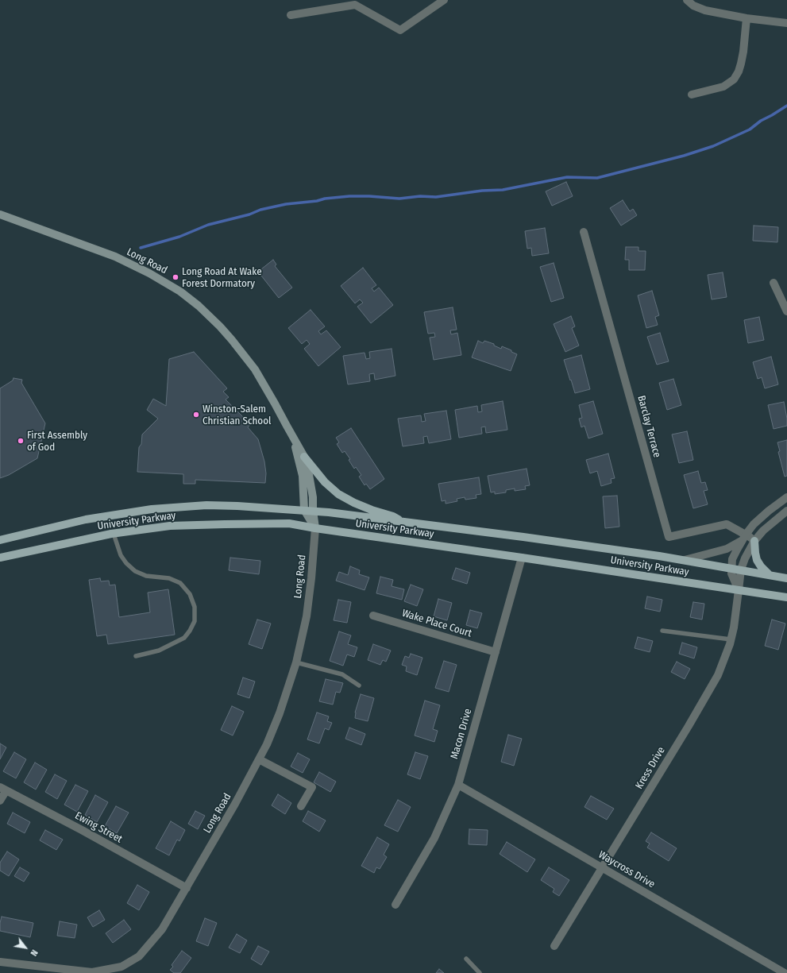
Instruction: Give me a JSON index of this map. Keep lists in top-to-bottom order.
{
  "streets": {
    "main road": ["Long Road", "University Parkway"],
    "street": [
      "Barclay Terrace",
      "Wake Place Court",
      "Macon Drive",
      "Kress Drive",
      "Ewing Street",
      "Waycross Drive"
    ]
  },
  "crossings": [
    ["Long Road", "University Parkway"],
    ["Long Road", "Ewing Street"],
    ["Barclay Terrace", "Kress Drive"],
    ["University Parkway", "Macon Drive"],
    ["University Parkway", "Kress Drive"],
    ["Wake Place Court", "Macon Drive"],
    ["Macon Drive", "Waycross Drive"],
    ["Kress Drive", "Waycross Drive"]
  ],
  "places": ["Long Road At Wake Forest Dormatory", "Winston-Salem Christian School", "First Assembly of God"],
  "north": "bottom right"
}
